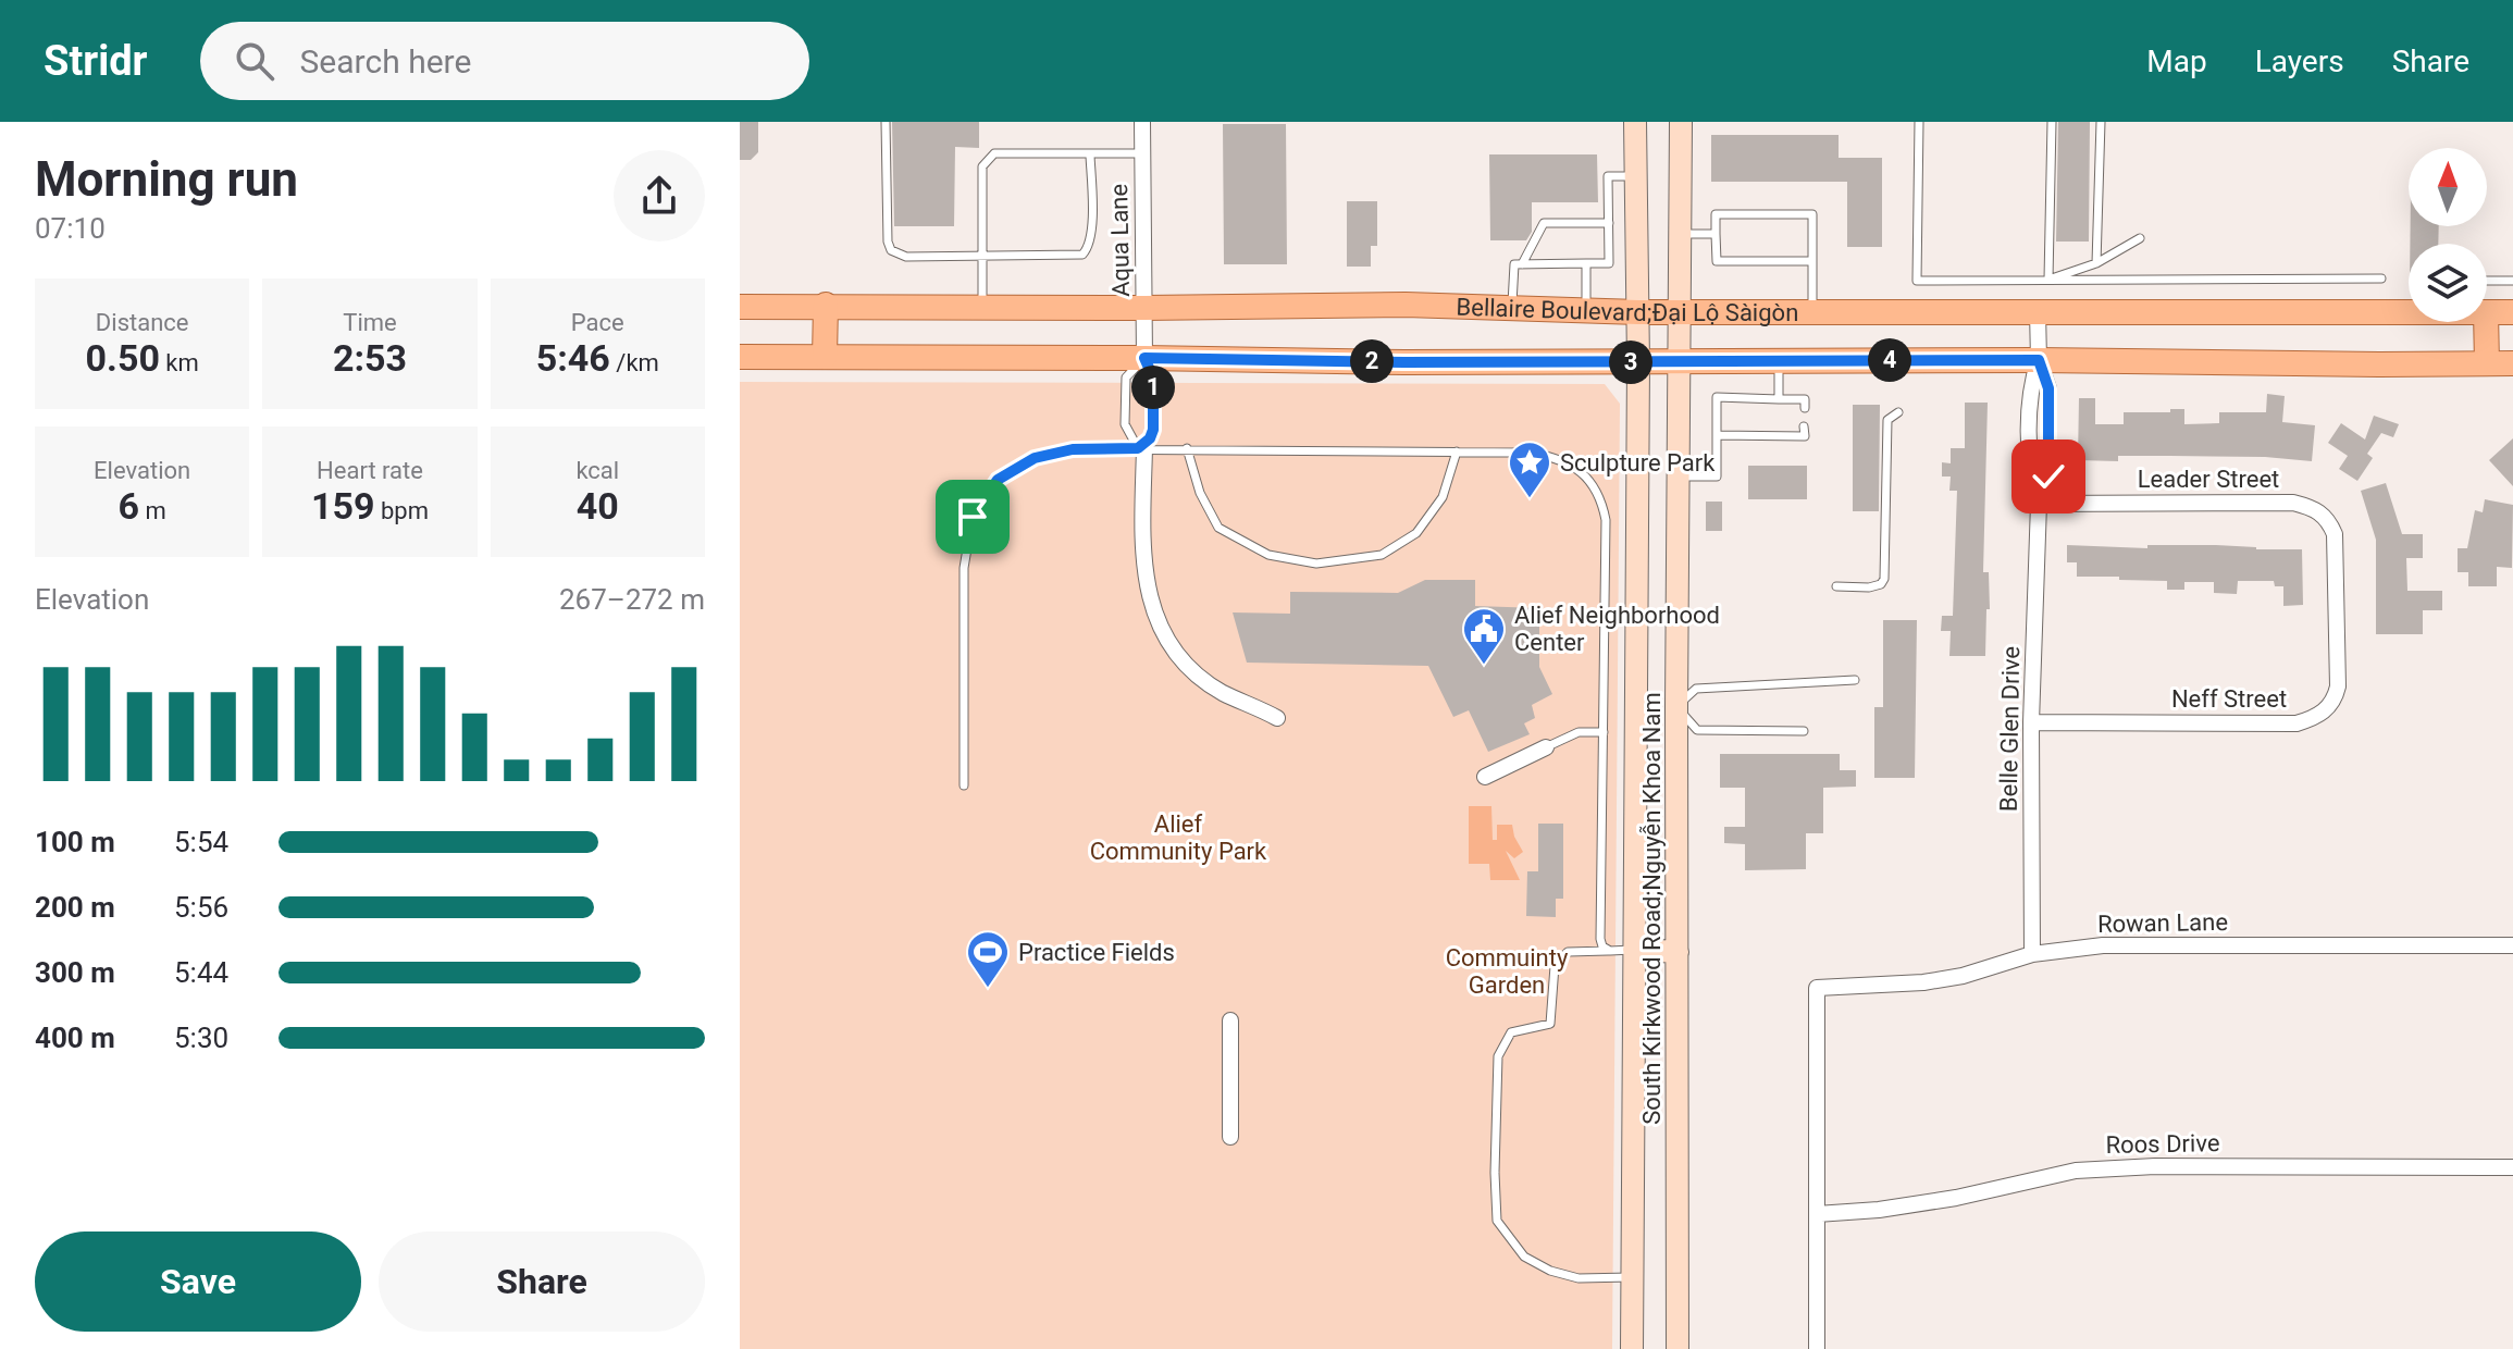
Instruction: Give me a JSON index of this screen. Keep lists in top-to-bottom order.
{
  "streets": {
    "main road": ["Bellaire Boulevard;Đại Lộ Sàigòn", "South Kirkwood Road;Nguyễn Khoa Nam"],
    "street": [
      "Aqua Lane",
      "Leader Street",
      "Neff Street",
      "Belle Glen Drive",
      "Rowan Lane",
      "Roos Drive"
    ]
  },
  "crossings": [
    ["Aqua Lane", "Bellaire Boulevard;Đại Lộ Sàigòn"],
    ["Bellaire Boulevard;Đại Lộ Sàigòn", "Belle Glen Drive"],
    ["Bellaire Boulevard;Đại Lộ Sàigòn", "South Kirkwood Road;Nguyễn Khoa Nam"],
    ["Leader Street", "Neff Street"],
    ["Leader Street", "Belle Glen Drive"],
    ["Neff Street", "Belle Glen Drive"],
    ["Belle Glen Drive", "Rowan Lane"],
    ["Rowan Lane", "Roos Drive"]
  ],
  "parks": ["Alief Community Park", "Commuinty Garden"],
  "places": {
    "place": ["Sculpture Park"],
    "public building": ["Alief Neighborhood Center"],
    "sports": ["Practice Fields"]
  },
  "north": "top",
  "page": {
    "header": "Stridr",
    "search": "Search here",
    "nav": ["Map", "Layers", "Share"],
    "heading": ["Morning run", "07:10"],
    "stats": [
      ["Distance", "0.50 km"],
      ["Time", "2:53"],
      ["Pace", "5:46 /km"],
      ["Elevation", "6 m"],
      ["Heart rate", "159 bpm"],
      ["kcal", "40"]
    ],
    "pins": [
      "4",
      "2",
      "3",
      "1"
    ],
    "chart": ["Elevation", "267–272 m"],
    "list": [
      {
        "name": "100 m",
        "note": "5:54"
      },
      {
        "name": "200 m",
        "note": "5:56"
      },
      {
        "name": "300 m",
        "note": "5:44"
      },
      {
        "name": "400 m",
        "note": "5:30"
      }
    ],
    "buttons": ["Save", "Share"]
  }
}
